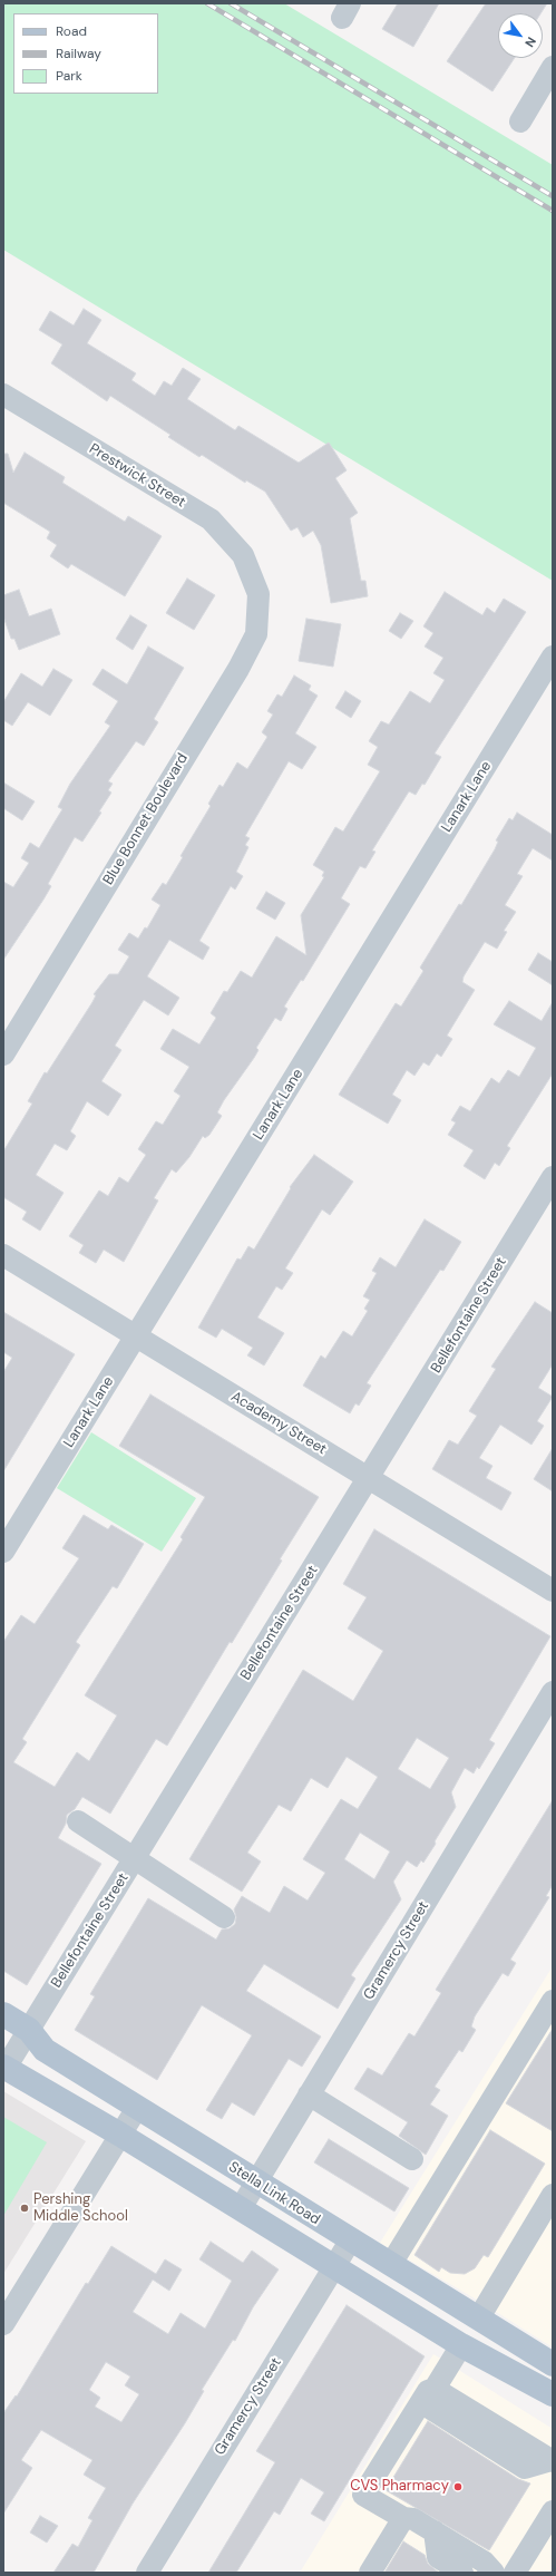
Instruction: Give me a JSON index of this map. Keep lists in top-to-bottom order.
{
  "streets": {
    "main road": ["Stella Link Road"],
    "street": [
      "Prestwick Street",
      "Lanark Lane",
      "Blue Bonnet Boulevard",
      "Bellefontaine Street",
      "Academy Street",
      "Gramercy Street"
    ]
  },
  "crossings": [
    ["Prestwick Street", "Blue Bonnet Boulevard"],
    ["Lanark Lane", "Academy Street"],
    ["Bellefontaine Street", "Academy Street"],
    ["Bellefontaine Street", "Stella Link Road"],
    ["Gramercy Street", "Stella Link Road"]
  ],
  "places": ["Pershing Middle School", "CVS Pharmacy"],
  "legend": ["Road", "Railway", "Park"],
  "north": "bottom right"
}
